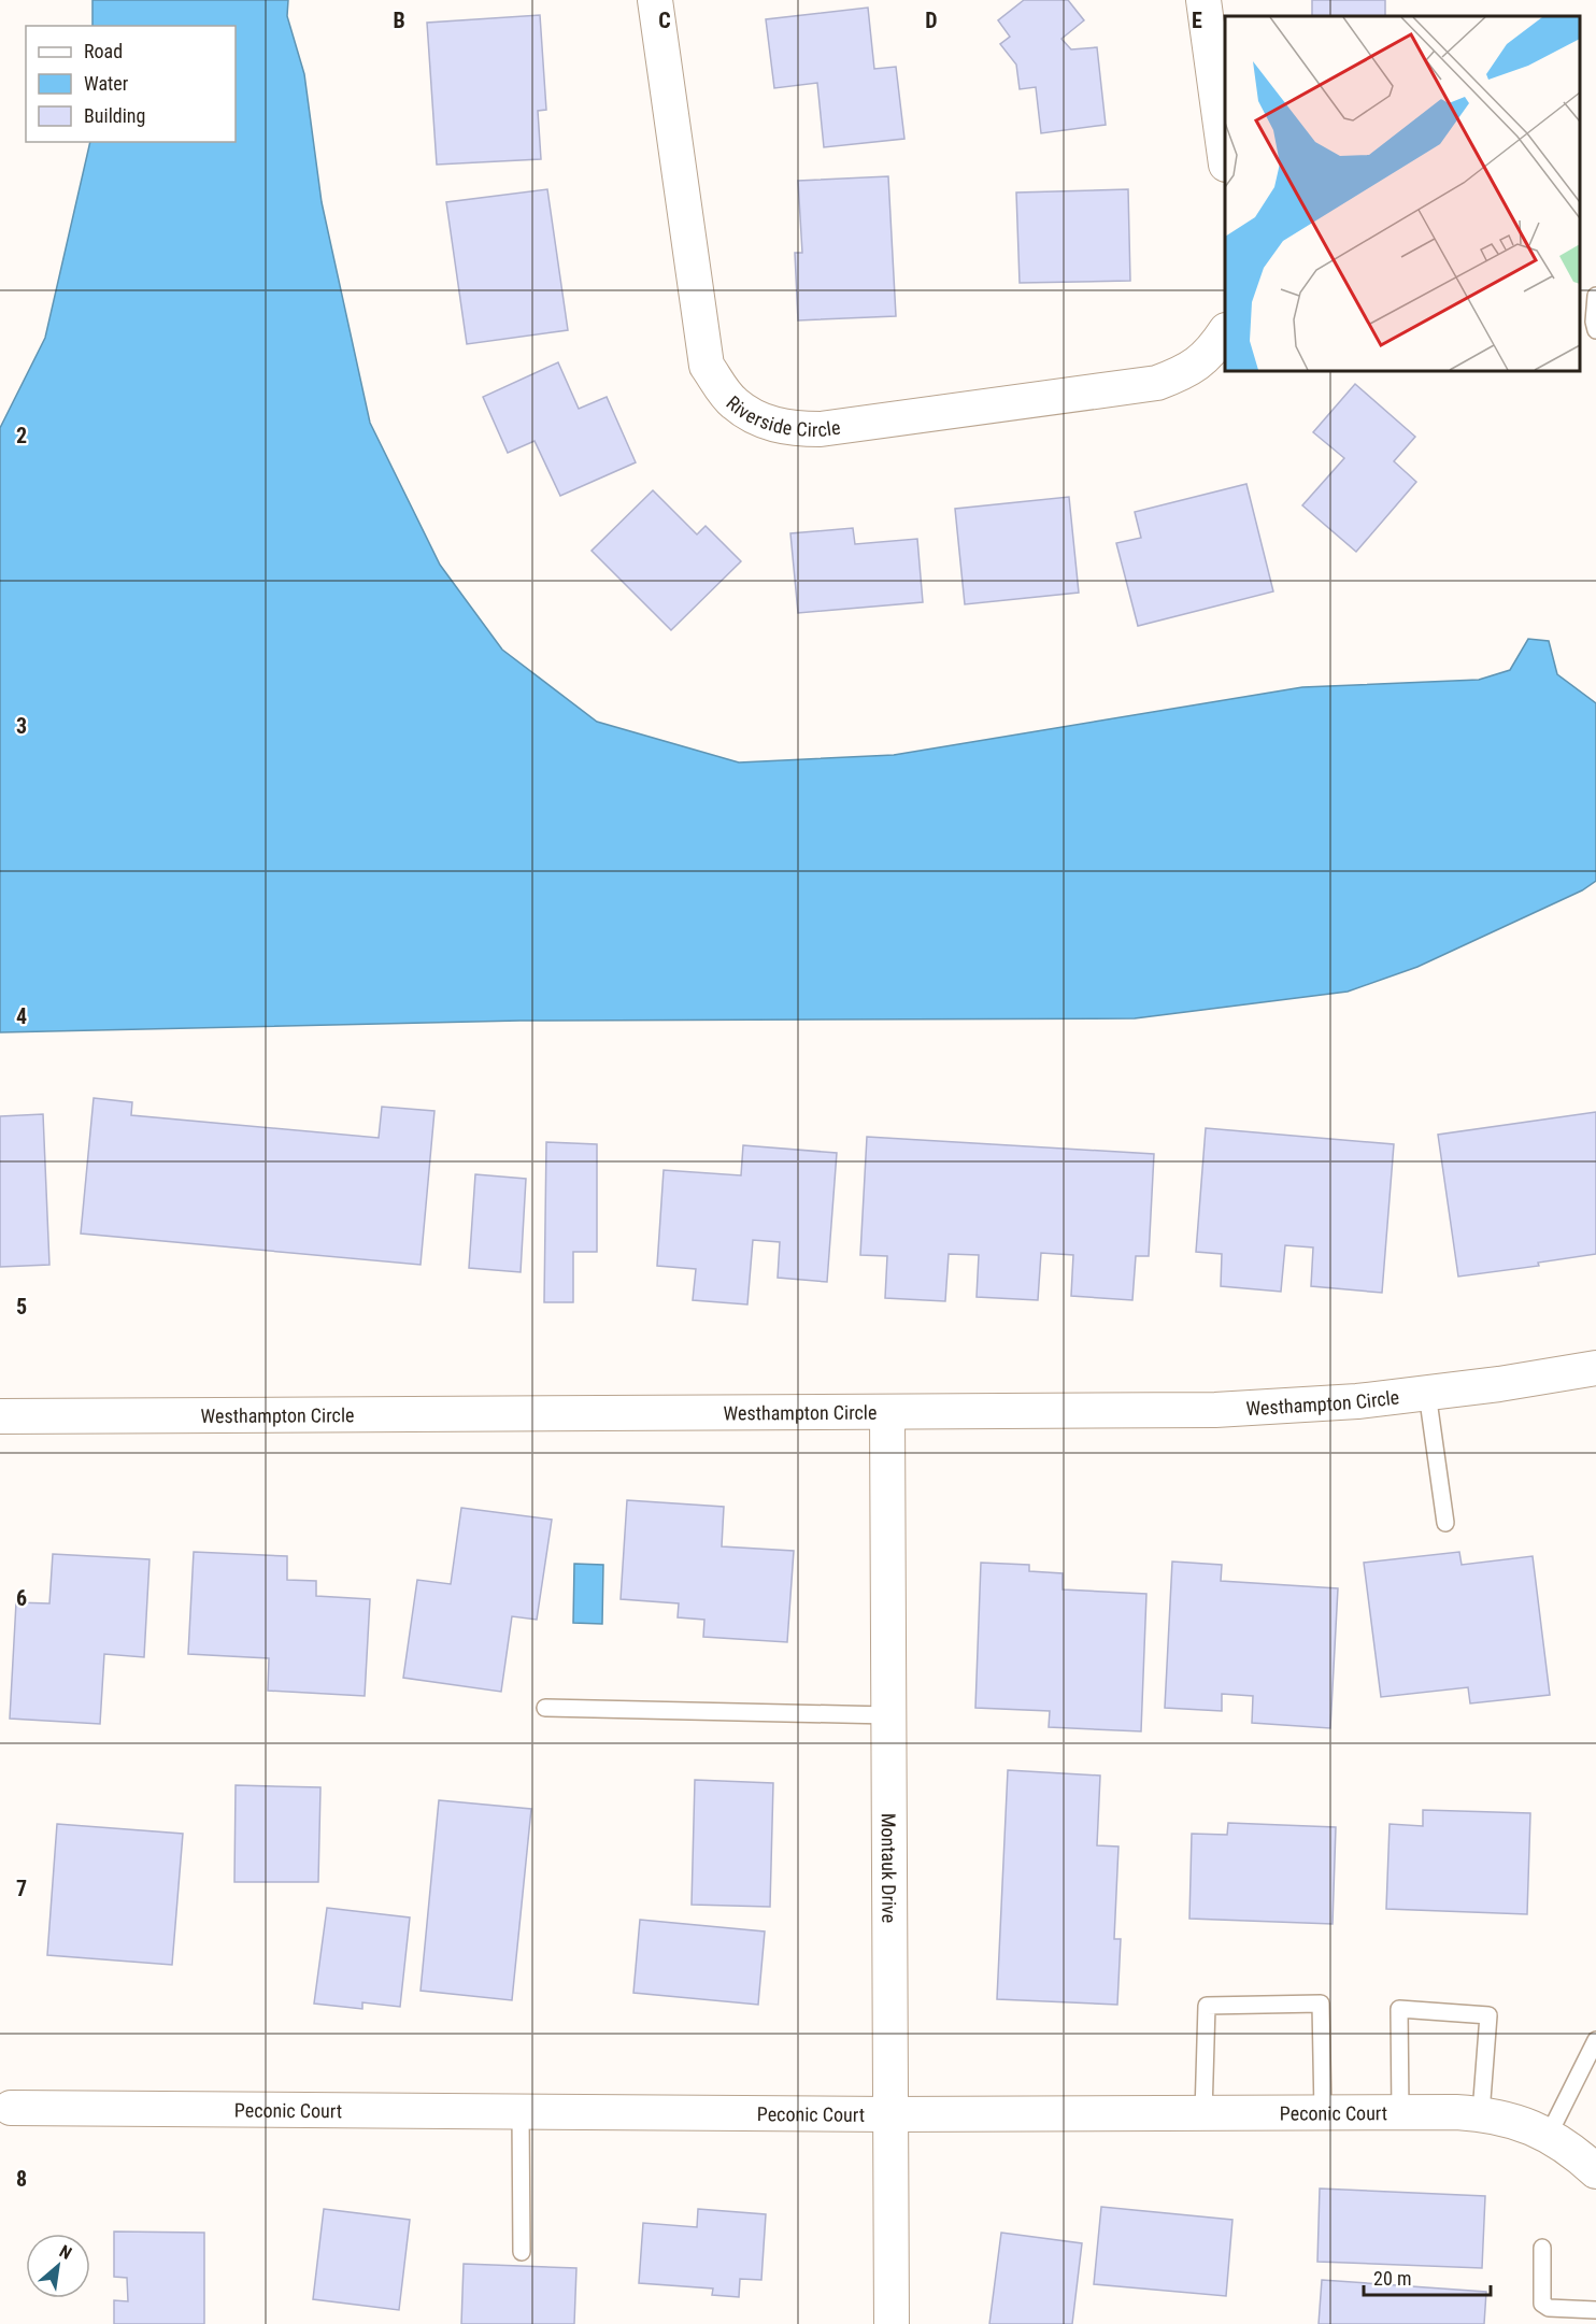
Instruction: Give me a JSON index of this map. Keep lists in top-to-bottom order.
{
  "streets": {
    "street": [
      "Riverside Circle",
      "Westhampton Circle",
      "Montauk Drive",
      "Peconic Court"
    ]
  },
  "crossings": [
    ["Westhampton Circle", "Montauk Drive"],
    ["Montauk Drive", "Peconic Court"]
  ],
  "legend": ["Road", "Water", "Building"],
  "scale_bar": "20 m",
  "north": "top right",
  "grid": {
    "columns": [
      "B",
      "C",
      "D",
      "E"
    ],
    "rows": [
      "2",
      "3",
      "4",
      "5",
      "6",
      "7",
      "8"
    ]
  }
}
